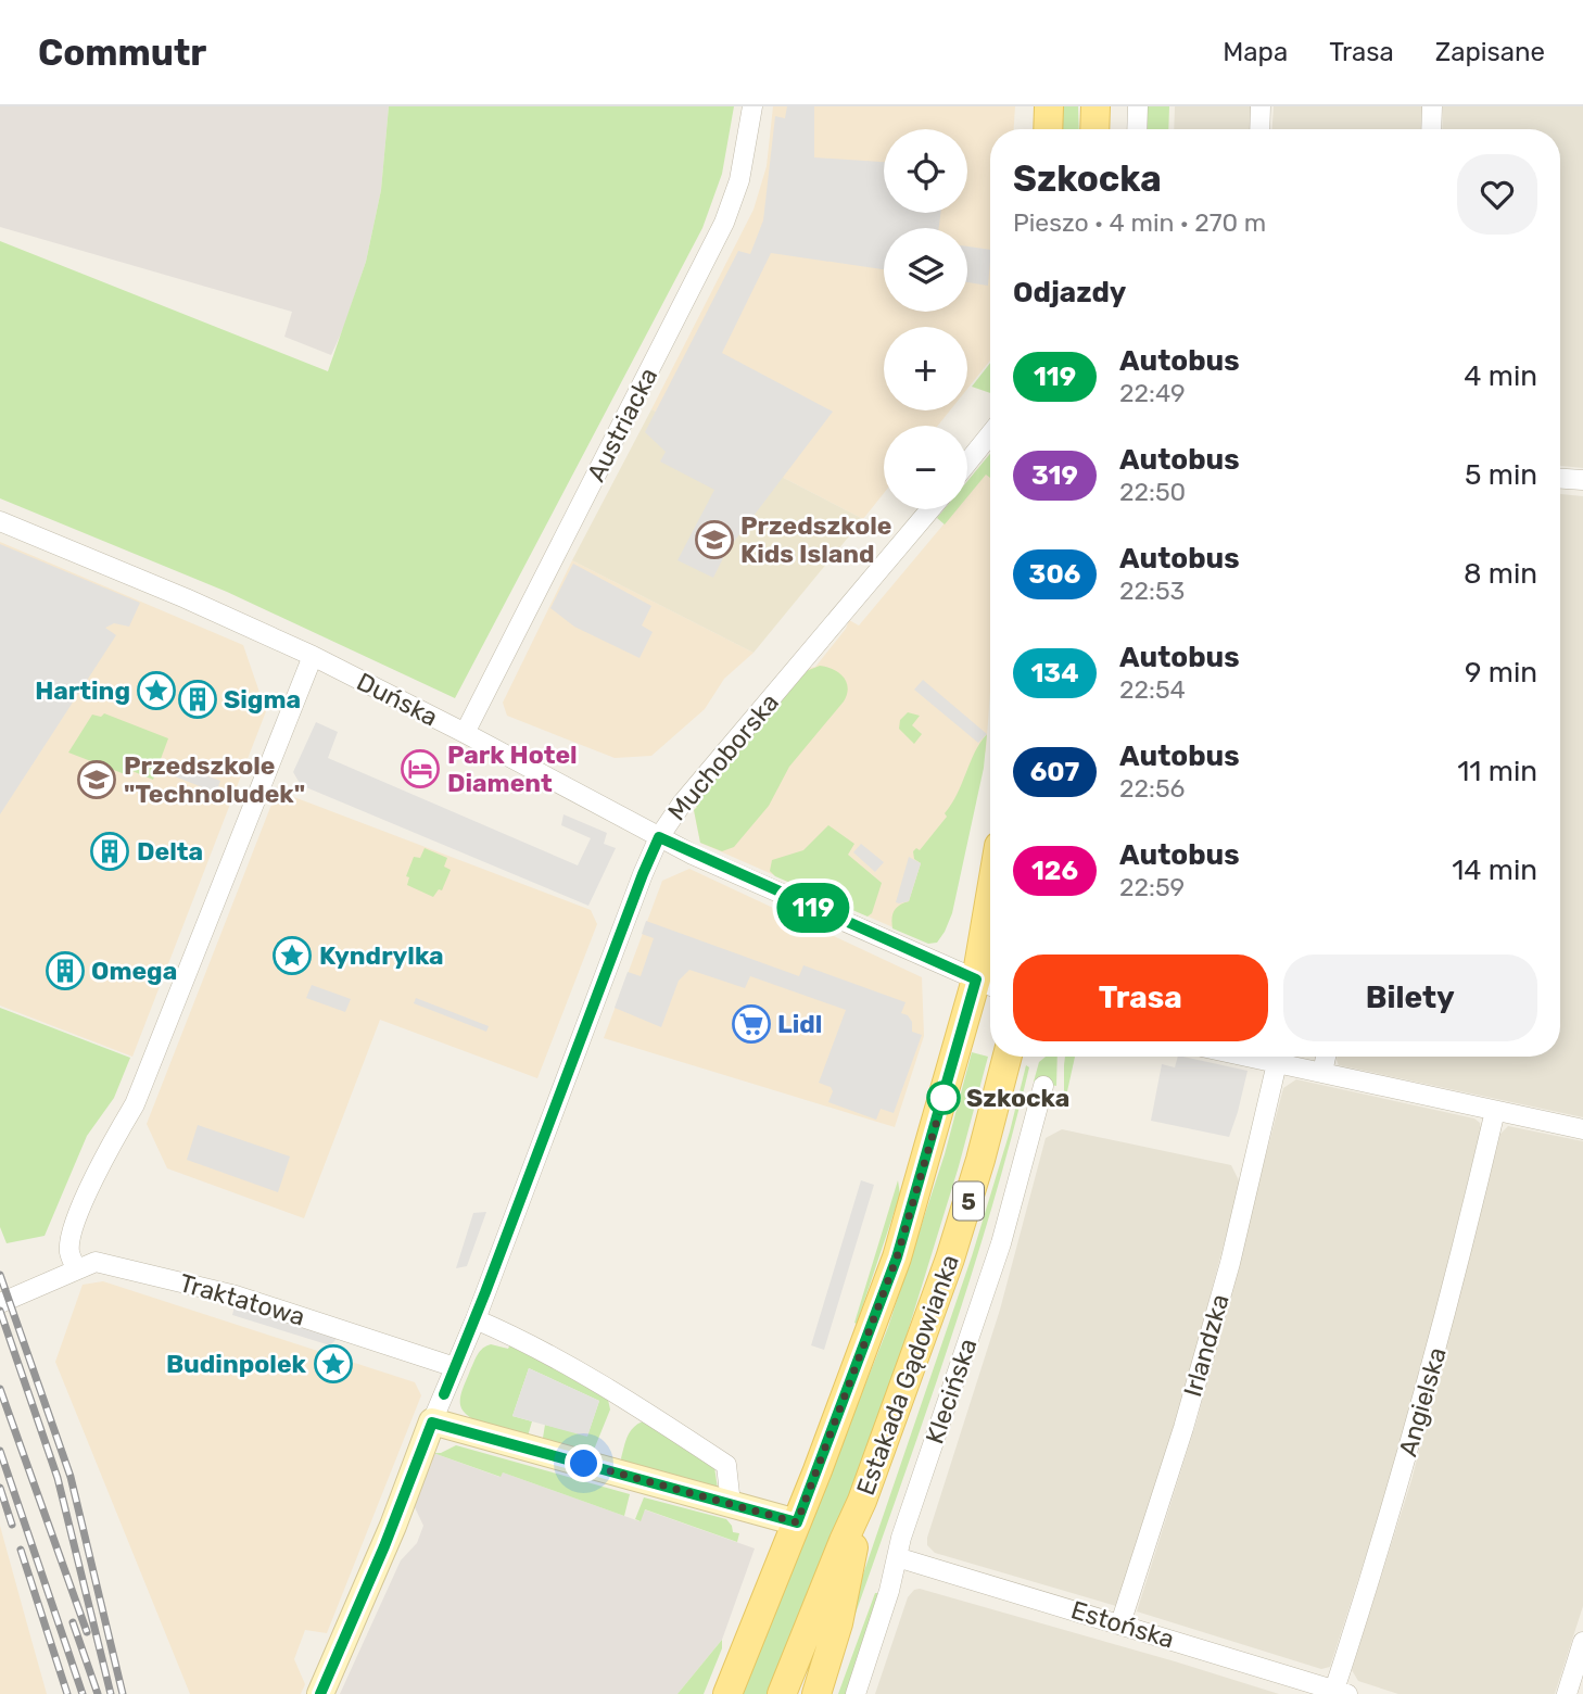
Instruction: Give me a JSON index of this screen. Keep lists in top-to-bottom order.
{
  "streets": {
    "main road": ["Muchoborska", "5", "Estakada Gądowianka"],
    "street": [
      "Austriacka",
      "Duńska",
      "Traktatowa",
      "Irlandzka",
      "Klecińska",
      "Angielska",
      "Estońska"
    ]
  },
  "crossings": [
    ["Austriacka", "Duńska"],
    ["Duńska", "Muchoborska"],
    ["Duńska", "Estakada Gądowianka"],
    ["Muchoborska", "Traktatowa"],
    ["Irlandzka", "Estońska"],
    ["Klecińska", "Estońska"],
    ["Angielska", "Estońska"]
  ],
  "places": {
    "school or university": ["Przedszkole Kids Island", "Przedszkole \"Technoludek\""],
    "place": ["Harting", "Kyndrylka", "Budinpolek"],
    "building": ["Sigma", "Delta", "Omega"],
    "hotel": ["Park Hotel Diament"],
    "supermarket": ["Lidl"],
    "other": ["Szkocka"]
  },
  "lines": ["bus line 119"],
  "page": {
    "header": "Commutr",
    "nav": ["Mapa", "Trasa", "Zapisane"],
    "on_map": "119",
    "map_buttons": ["+", "−"],
    "heading": [
      ["Szkocka", "Pieszo · 4 min · 270 m"],
      "Odjazdy"
    ],
    "list": [
      {
        "mark": "119",
        "name": "Autobus",
        "note": "22:49",
        "value": "4 min"
      },
      {
        "mark": "319",
        "name": "Autobus",
        "note": "22:50",
        "value": "5 min"
      },
      {
        "mark": "306",
        "name": "Autobus",
        "note": "22:53",
        "value": "8 min"
      },
      {
        "mark": "134",
        "name": "Autobus",
        "note": "22:54",
        "value": "9 min"
      },
      {
        "mark": "607",
        "name": "Autobus",
        "note": "22:56",
        "value": "11 min"
      },
      {
        "mark": "126",
        "name": "Autobus",
        "note": "22:59",
        "value": "14 min"
      }
    ],
    "buttons": ["Trasa", "Bilety"]
  }
}
